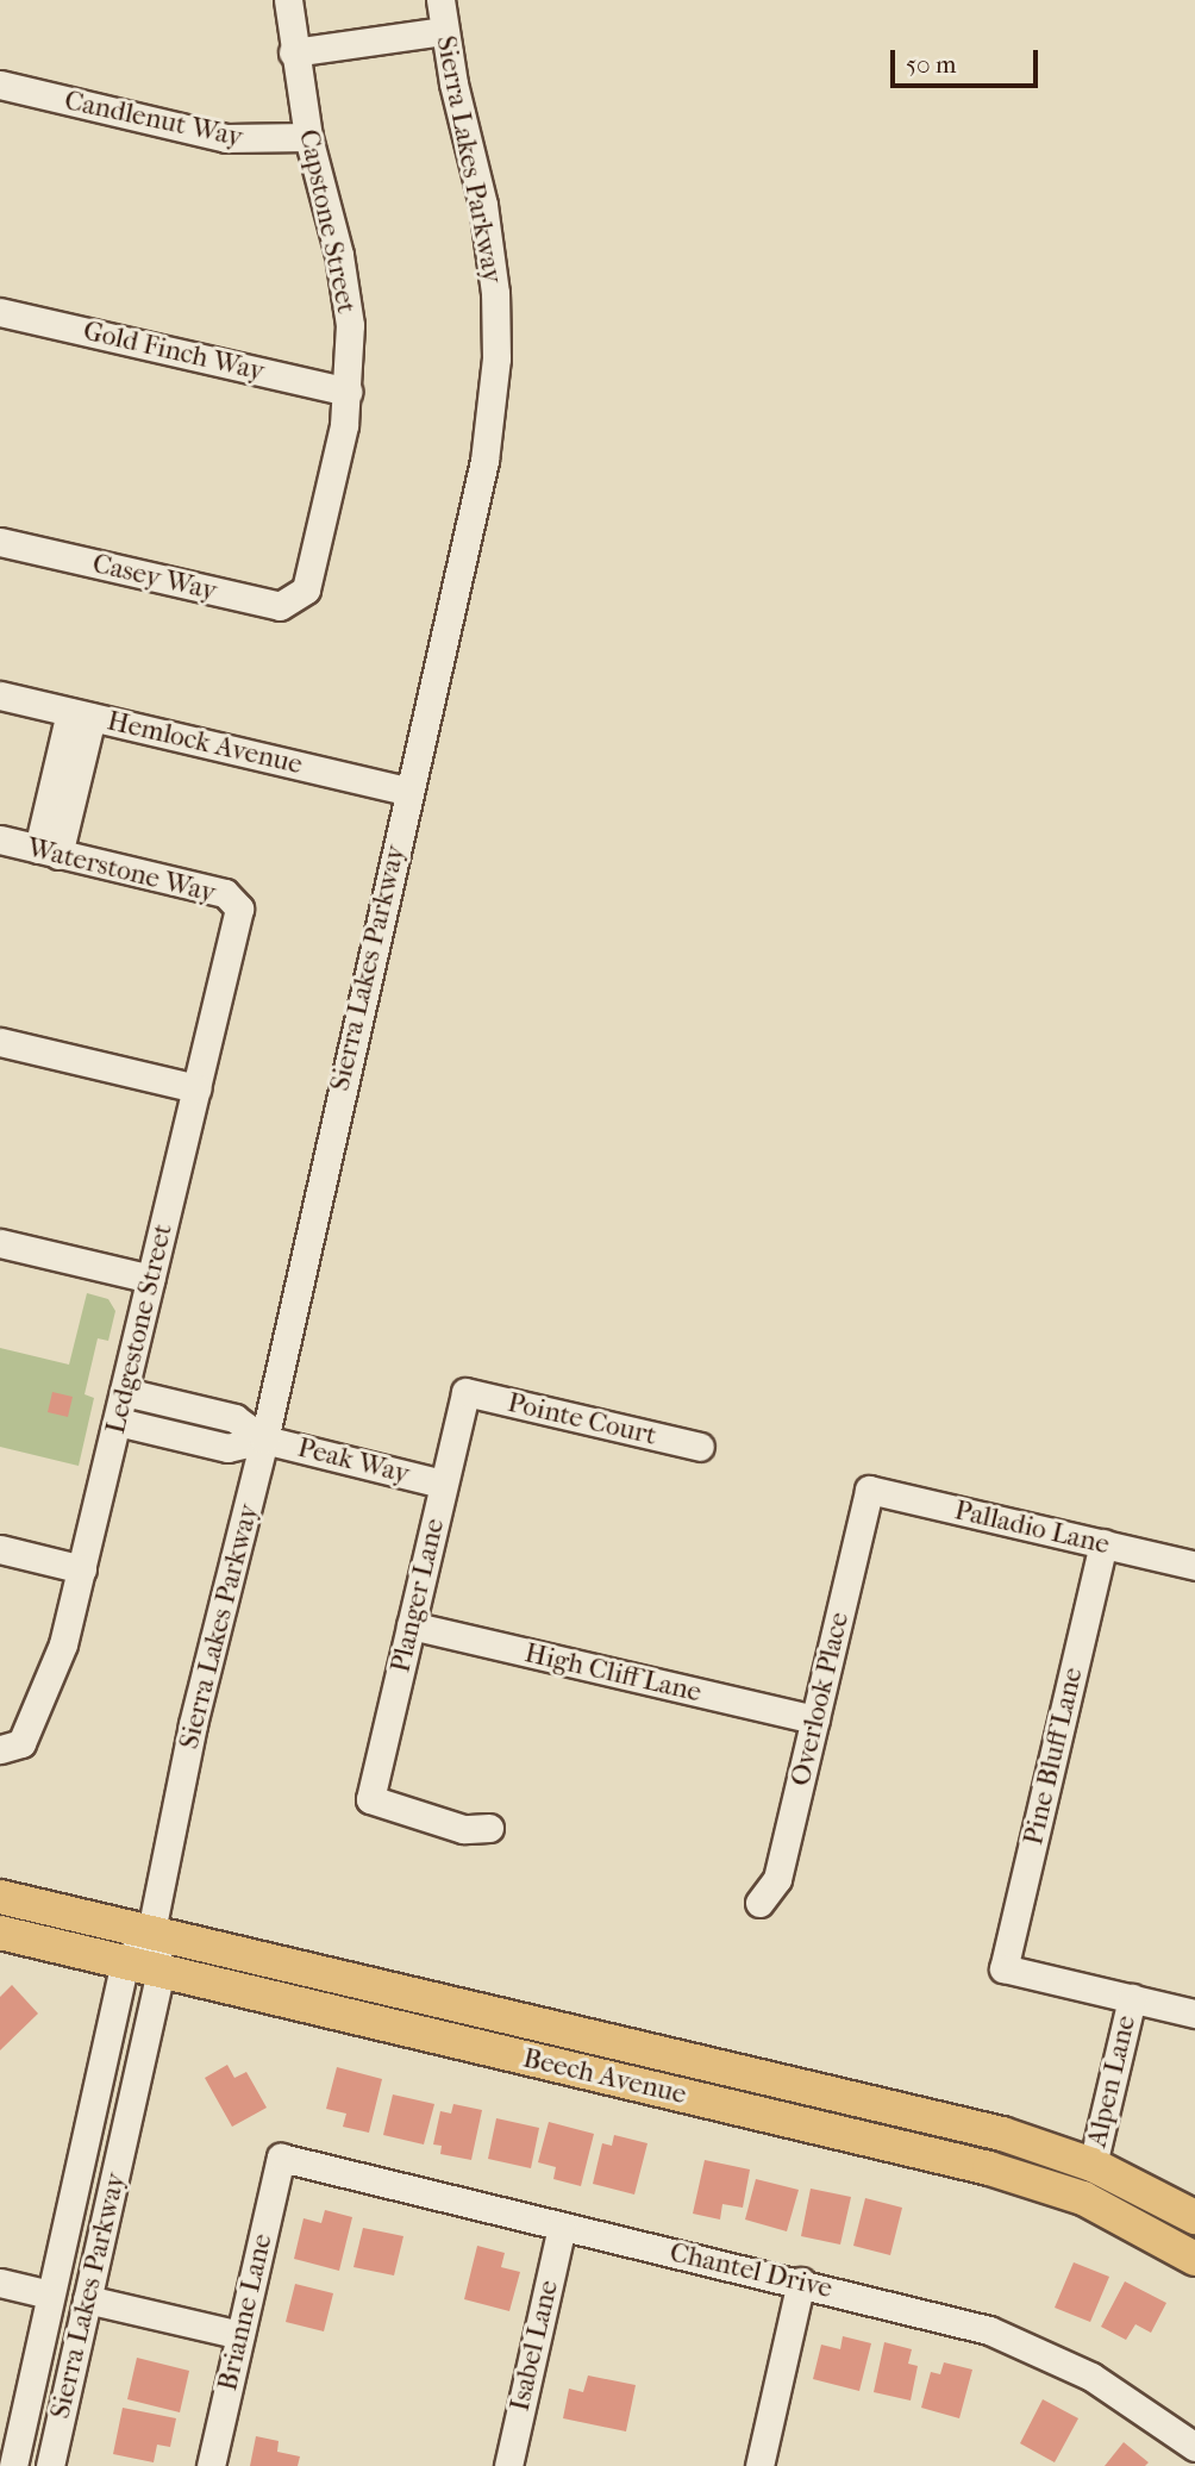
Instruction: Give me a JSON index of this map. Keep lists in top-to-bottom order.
{
  "streets": {
    "main road": ["Beech Avenue"],
    "street": [
      "Candlenut Way",
      "Sierra Lakes Parkway",
      "Capstone Street",
      "Gold Finch Way",
      "Casey Way",
      "Hemlock Avenue",
      "Waterstone Way",
      "Ledgestone Street",
      "Pointe Court",
      "Peak Way",
      "Palladio Lane",
      "Planger Lane",
      "High Cliff Lane",
      "Overlook Place",
      "Pine Bluff Lane",
      "Alpen Lane",
      "Chantel Drive",
      "Brianne Lane",
      "Isabel Lane"
    ]
  },
  "crossings": [
    ["Candlenut Way", "Capstone Street"],
    ["Sierra Lakes Parkway", "Hemlock Avenue"],
    ["Sierra Lakes Parkway", "Peak Way"],
    ["Sierra Lakes Parkway", "Beech Avenue"],
    ["Capstone Street", "Gold Finch Way"],
    ["Capstone Street", "Casey Way"],
    ["Waterstone Way", "Ledgestone Street"],
    ["Ledgestone Street", "Peak Way"],
    ["Pointe Court", "Planger Lane"],
    ["Peak Way", "Planger Lane"],
    ["Palladio Lane", "Overlook Place"],
    ["Palladio Lane", "Pine Bluff Lane"],
    ["Planger Lane", "High Cliff Lane"],
    ["High Cliff Lane", "Overlook Place"],
    ["Pine Bluff Lane", "Alpen Lane"],
    ["Beech Avenue", "Alpen Lane"],
    ["Chantel Drive", "Brianne Lane"],
    ["Chantel Drive", "Isabel Lane"]
  ],
  "scale_bar": "50 m"
}
